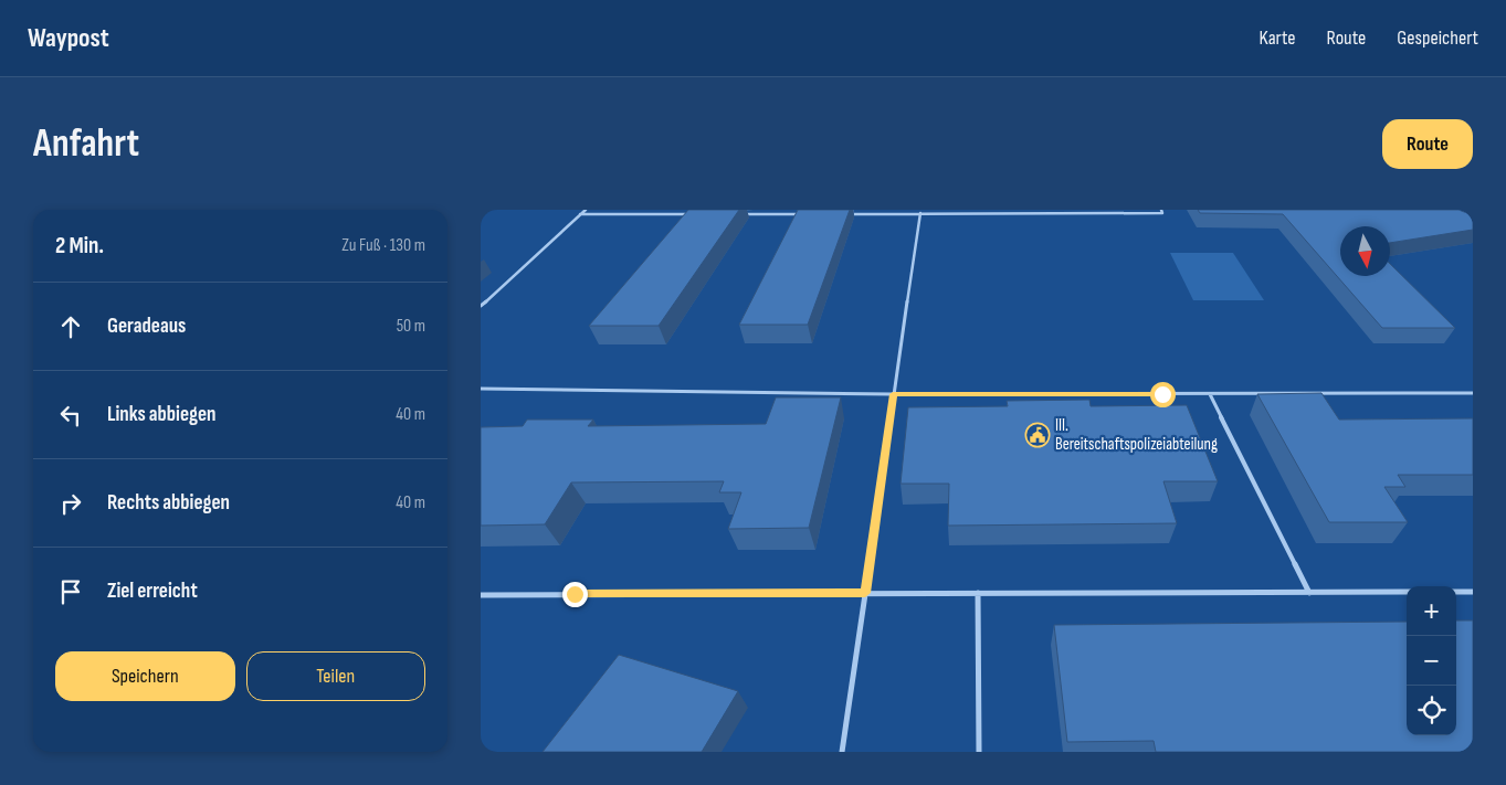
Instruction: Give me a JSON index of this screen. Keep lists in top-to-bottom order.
{
  "places": {
    "public building": ["III. Bereitschaftspolizeiabteilung"]
  },
  "north": "bottom",
  "page": {
    "header": "Waypost",
    "nav": ["Karte", "Route", "Gespeichert"],
    "buttons": [
      "Route",
      ["Speichern", "Teilen"]
    ],
    "title": "Anfahrt",
    "heading": ["2 Min.", "Zu Fuß · 130 m"],
    "list": [
      ["Geradeaus", "50 m"],
      ["Links abbiegen", "40 m"],
      ["Rechts abbiegen", "40 m"],
      "Ziel erreicht"
    ],
    "map_buttons": ["+", "−"]
  }
}
